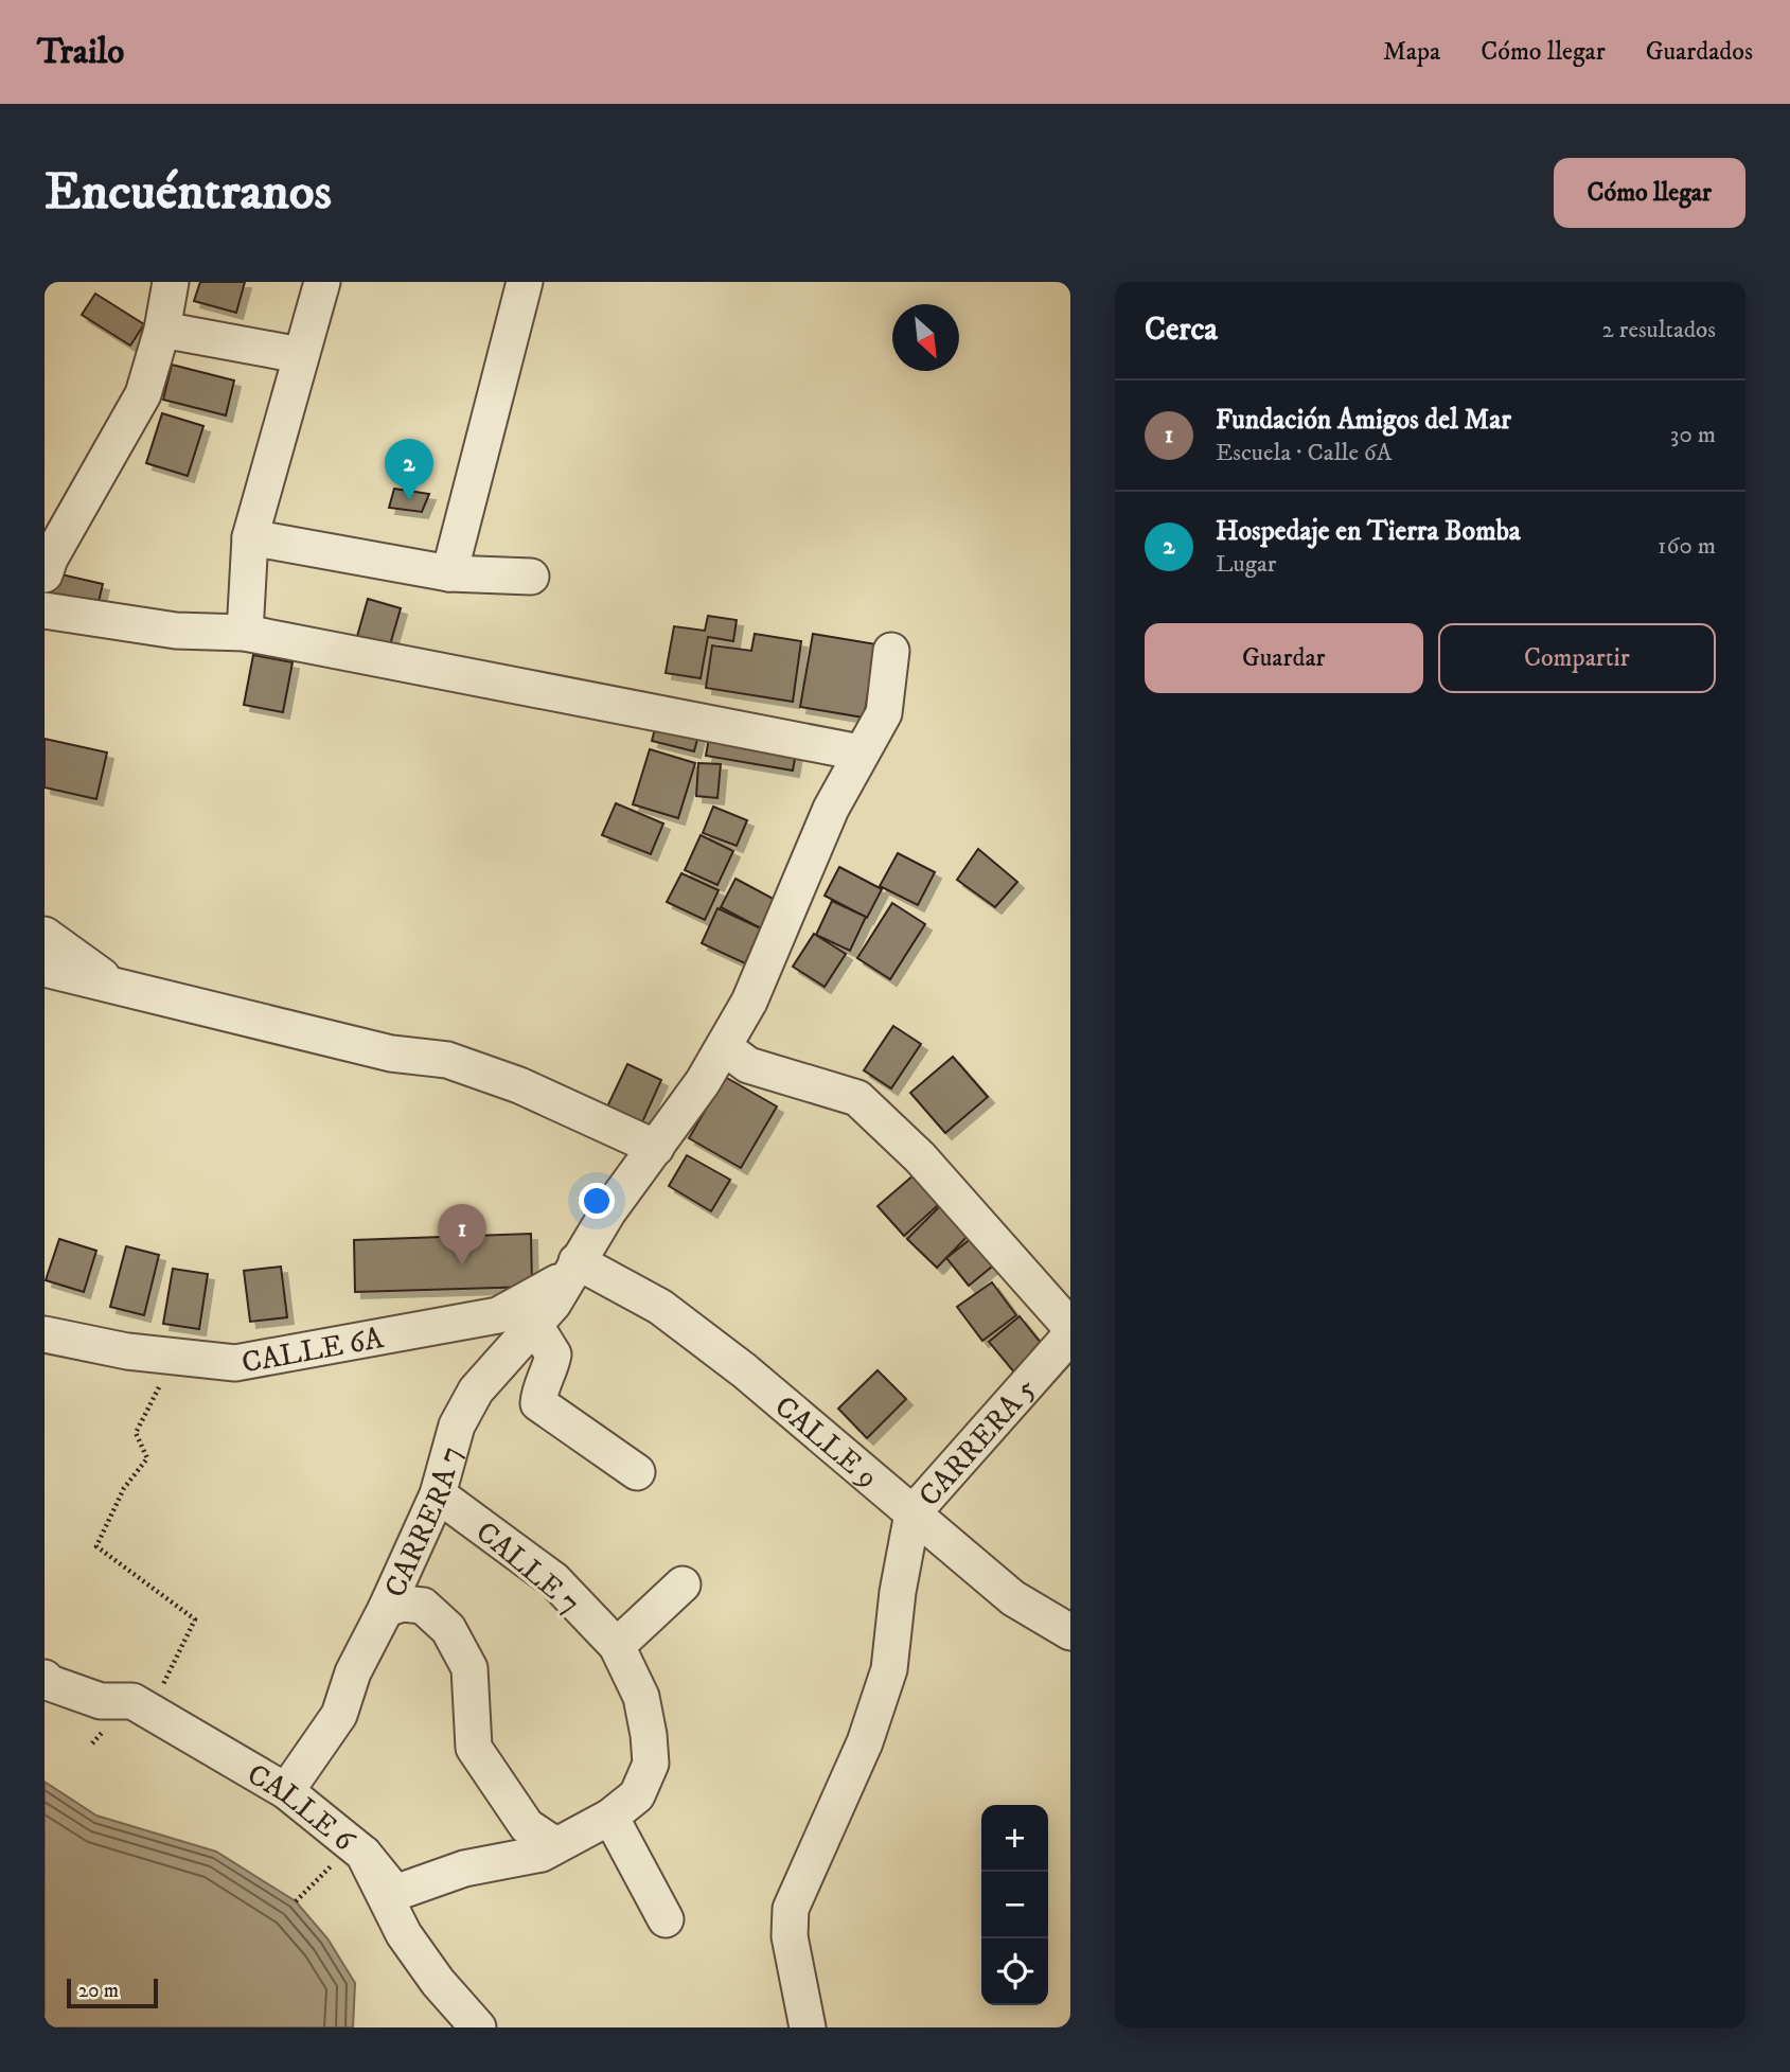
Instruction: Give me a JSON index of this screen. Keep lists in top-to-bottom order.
{
  "streets": {
    "street": [
      "CALLE 6A",
      "CALLE 9",
      "CARRERA 5",
      "CARRERA 7",
      "CALLE 7",
      "CALLE 6"
    ]
  },
  "crossings": [
    ["CALLE 6A", "CALLE 9"],
    ["CALLE 6A", "CARRERA 7"],
    ["CALLE 9", "CARRERA 5"],
    ["CALLE 9", "CARRERA 7"],
    ["CARRERA 7", "CALLE 7"],
    ["CARRERA 7", "CALLE 6"],
    ["CALLE 7", "CALLE 6"]
  ],
  "scale_bar": "20 m",
  "north": "bottom right",
  "page": {
    "header": "Trailo",
    "nav": ["Mapa", "Cómo llegar", "Guardados"],
    "buttons": [
      "Cómo llegar",
      ["Guardar", "Compartir"]
    ],
    "title": "Encuéntranos",
    "heading": ["Cerca", "2 resultados"],
    "list": [
      {
        "mark": "1",
        "name": "Fundación Amigos del Mar",
        "note": "Escuela · Calle 6A",
        "value": "30 m"
      },
      {
        "mark": "2",
        "name": "Hospedaje en Tierra Bomba",
        "note": "Lugar",
        "value": "160 m"
      }
    ],
    "pins": ["2", "1"],
    "map_buttons": ["+", "−"],
    "scale": "20 m"
  }
}
